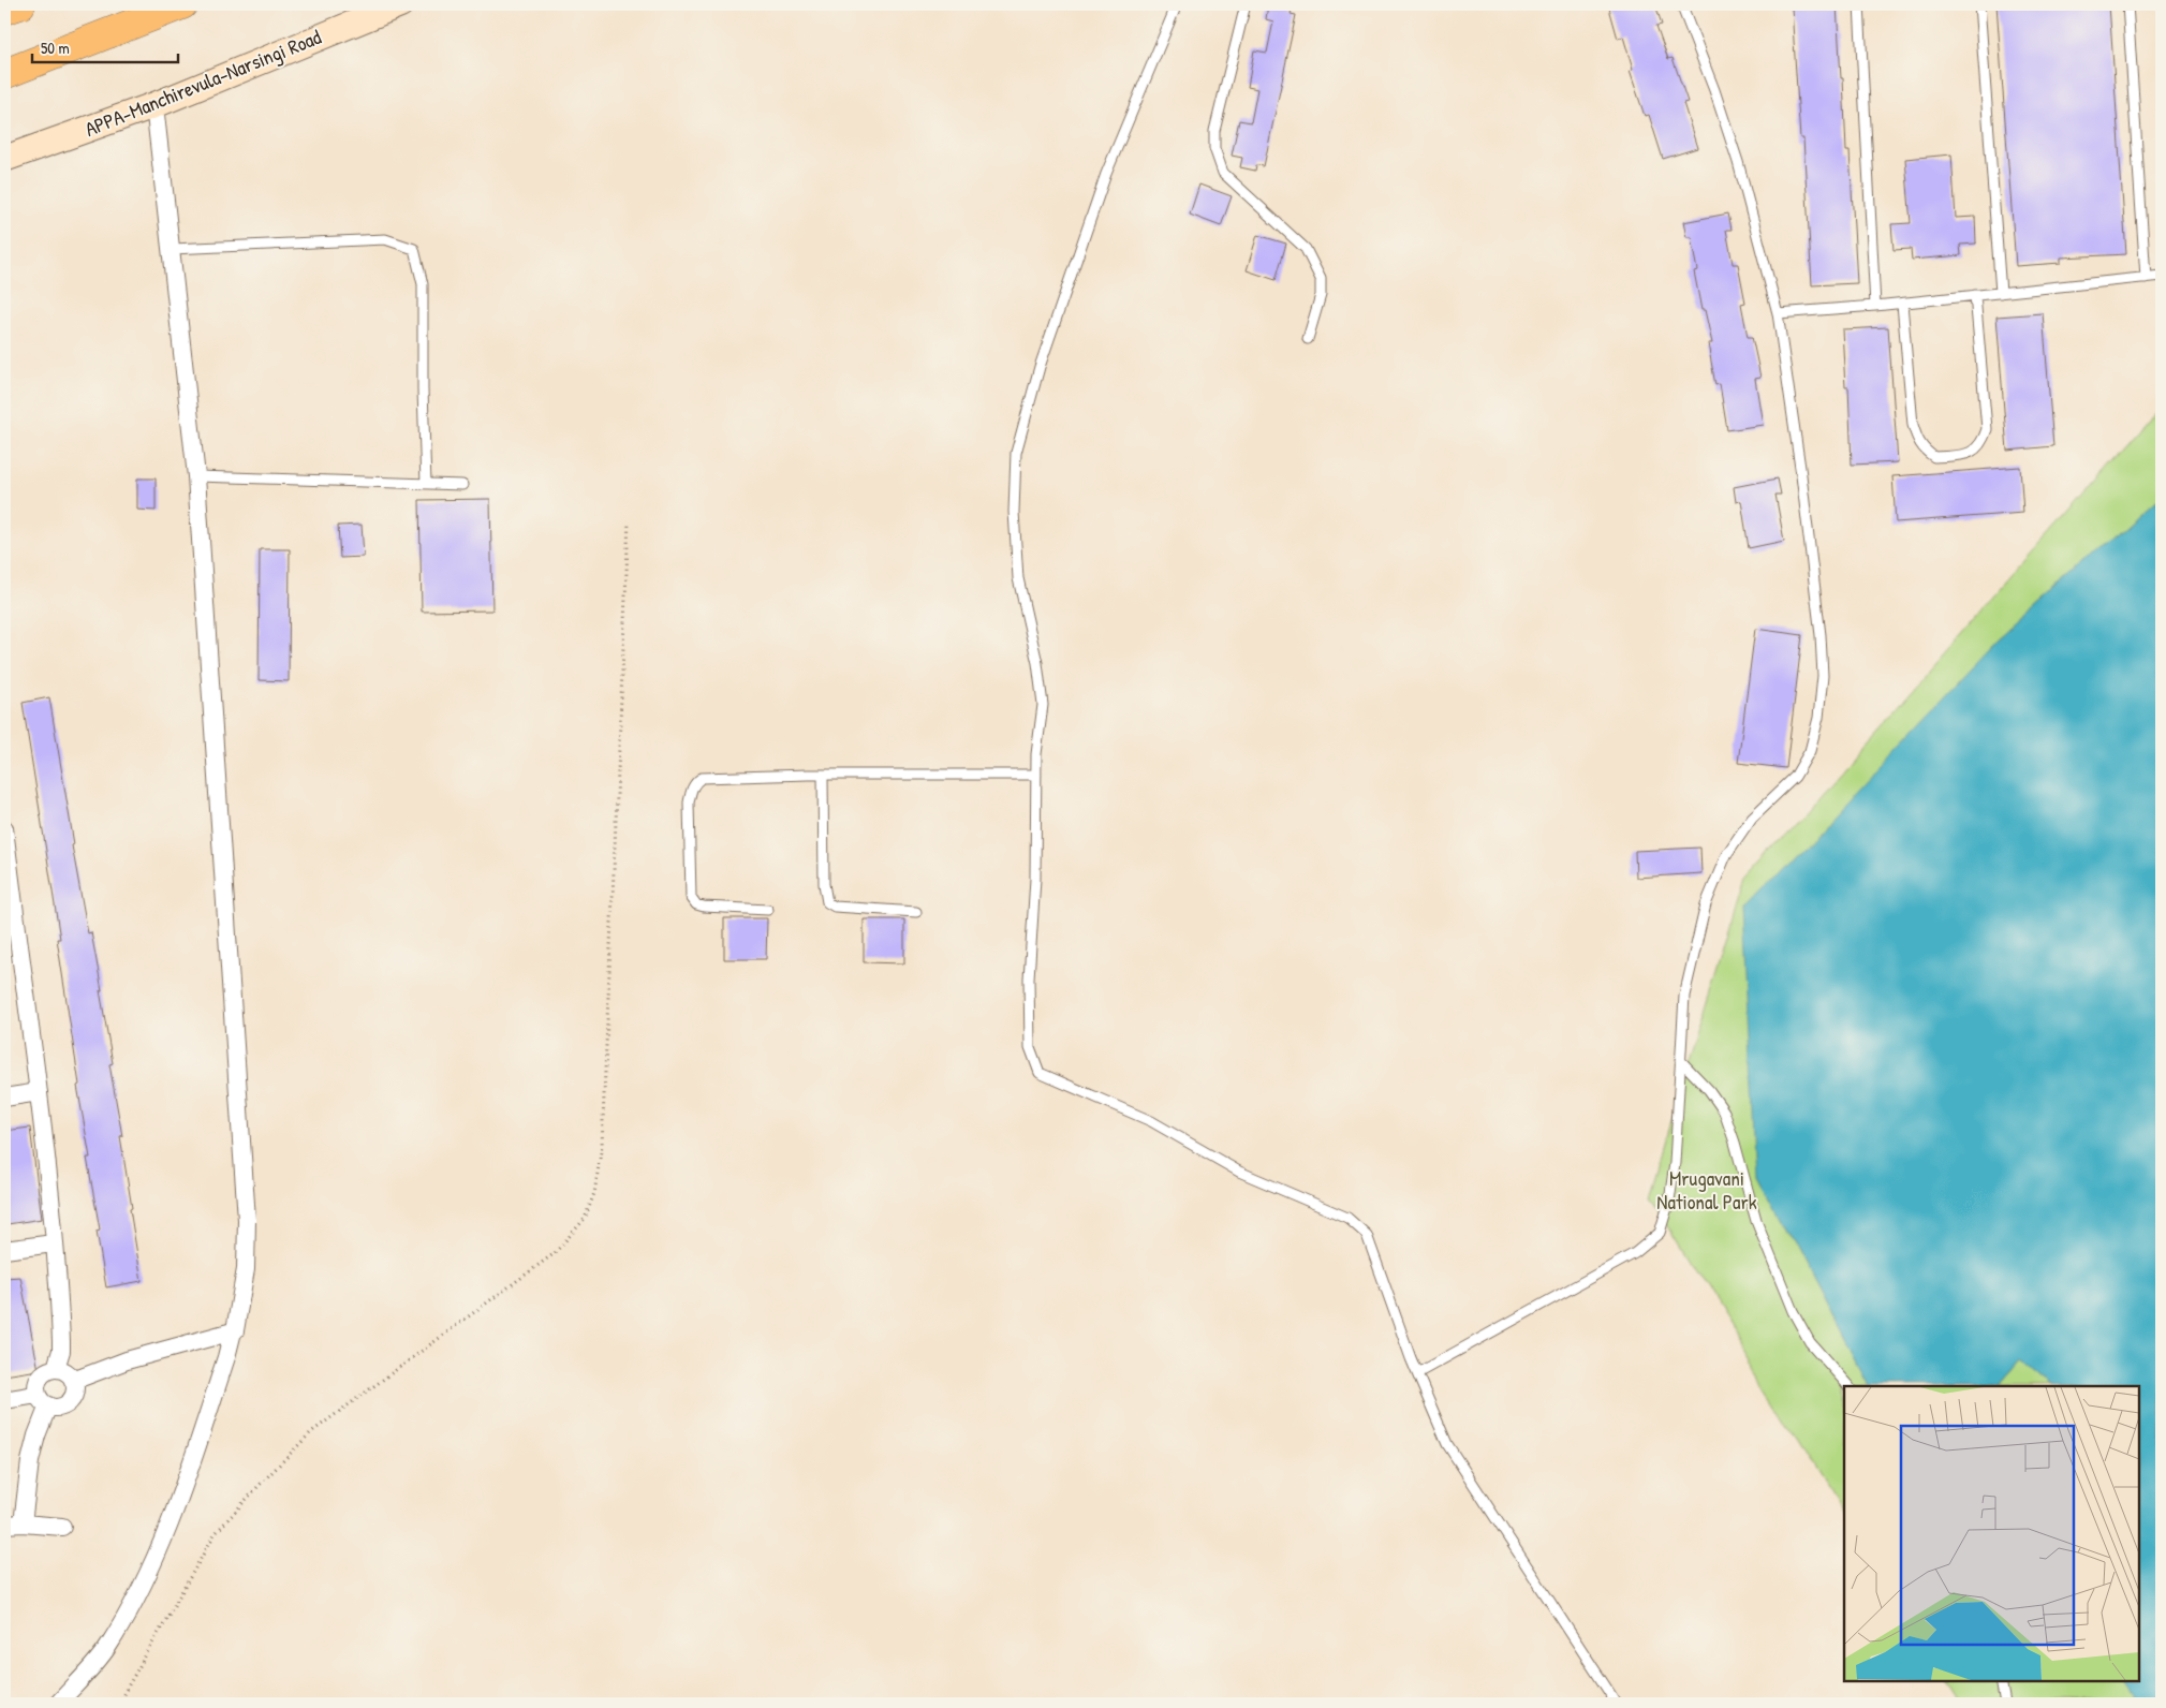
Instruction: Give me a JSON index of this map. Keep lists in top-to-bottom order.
{
  "streets": {
    "main road": ["APPA-Manchirevula-Narsingi Road"]
  },
  "parks": ["Mrugavani National Park"],
  "scale_bar": "50 m"
}
